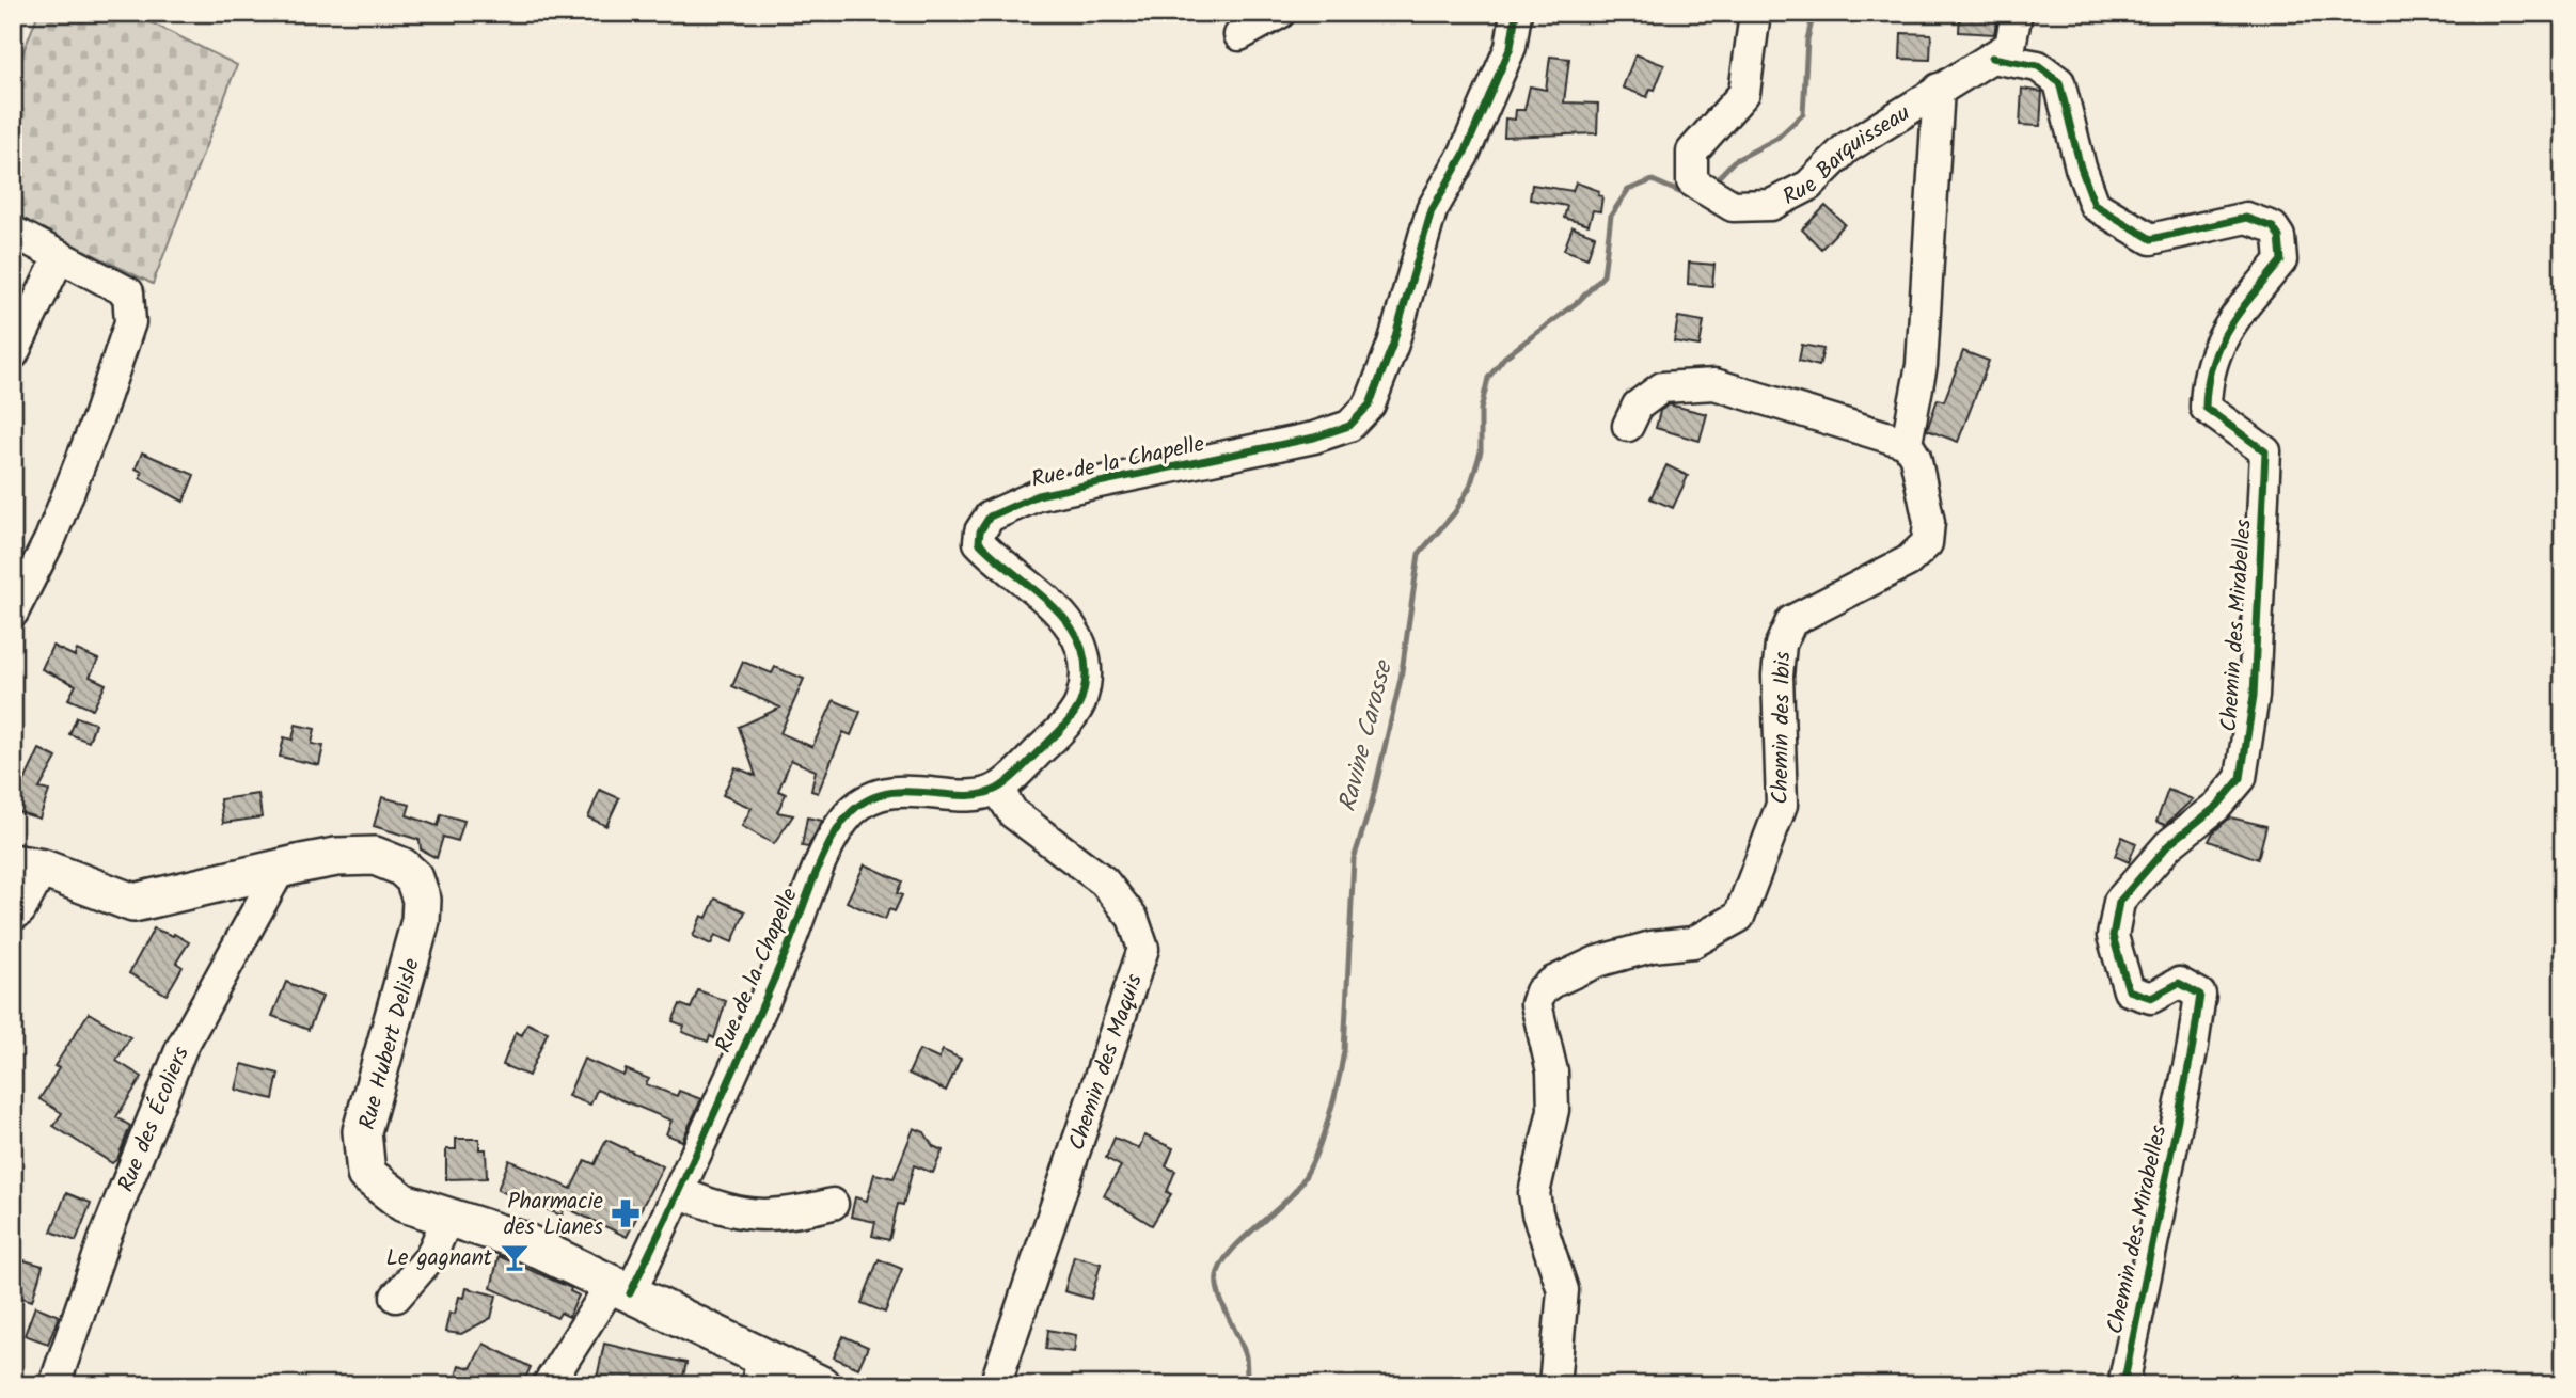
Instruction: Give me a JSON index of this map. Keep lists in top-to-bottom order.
{
  "streets": {
    "main road": ["Rue Hubert Delisle"],
    "street": [
      "Rue Barquisseau",
      "Rue de la Chapelle",
      "Chemin des Mirabelles",
      "Chemin des Ibis",
      "Chemin des Maquis",
      "Rue des Écoliers"
    ]
  },
  "crossings": [
    ["Rue Barquisseau", "Chemin des Mirabelles"],
    ["Rue de la Chapelle", "Rue Hubert Delisle"],
    ["Rue de la Chapelle", "Chemin des Maquis"],
    ["Rue Hubert Delisle", "Rue des Écoliers"]
  ],
  "water": ["Ravine Carosse"],
  "places": {
    "pharmacy": ["Pharmacie des Lianes"],
    "bar": ["Le gagnant"]
  }
}
